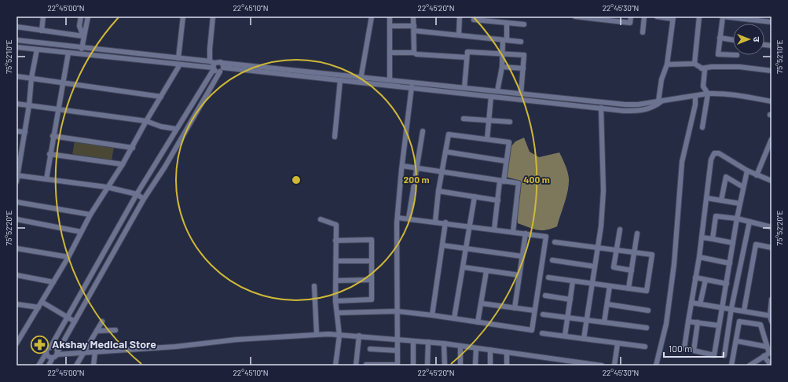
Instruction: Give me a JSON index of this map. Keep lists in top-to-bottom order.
{
  "places": {
    "pharmacy": ["Akshay Medical Store"]
  },
  "scale_bar": "100 m",
  "north": "right",
  "coordinates": [
    "22°45'00\"N",
    "22°45'10\"N",
    "22°45'20\"N",
    "22°45'30\"N",
    "75°52'10\"E",
    "75°52'20\"E"
  ],
  "rings": ["200 m", "400 m"]
}
